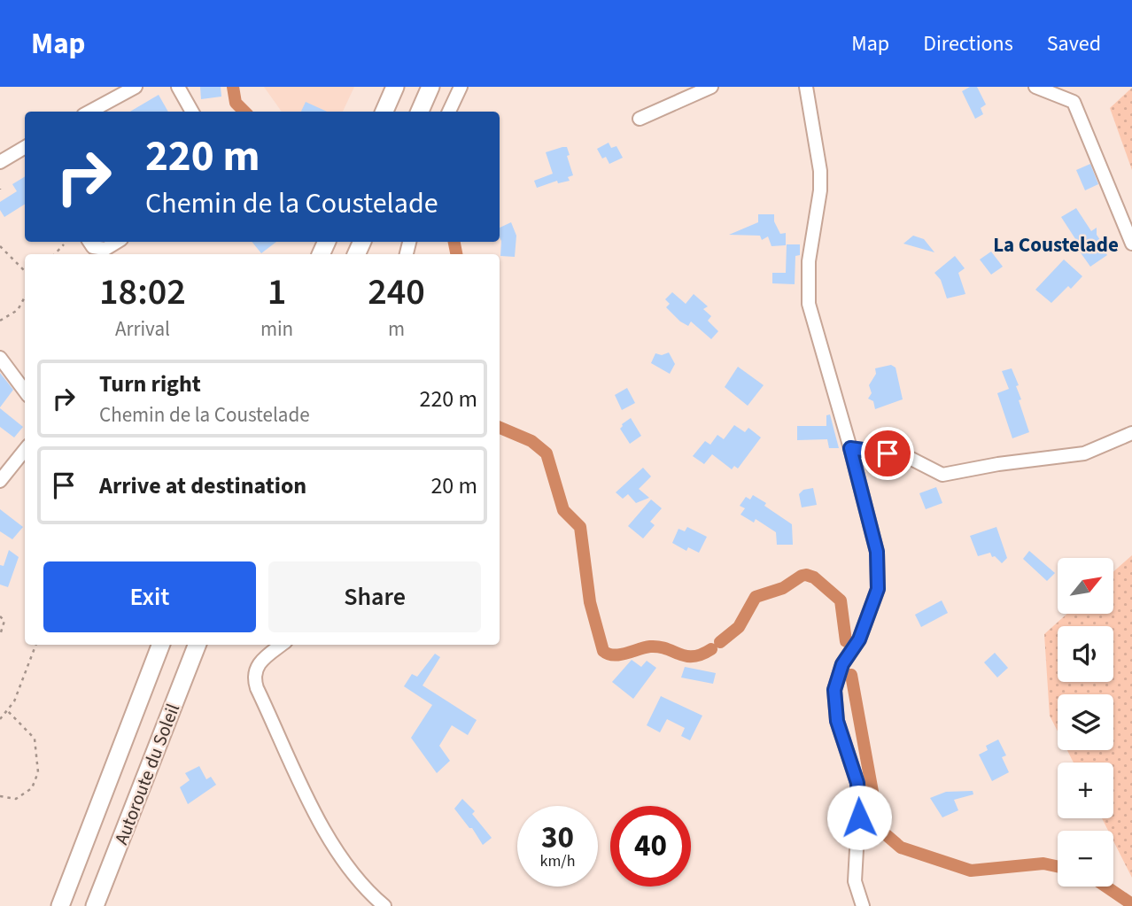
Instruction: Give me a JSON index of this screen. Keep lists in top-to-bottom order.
{
  "streets": {
    "highway": ["Autoroute du Soleil"]
  },
  "districts": ["La Coustelade"],
  "north": "top right",
  "page": {
    "header": "Map",
    "nav": ["Map", "Directions", "Saved"],
    "turn": ["220 m", "Chemin de la Coustelade"],
    "eta": [
      "18:02",
      "Arrival",
      "1",
      "min",
      "240",
      "m"
    ],
    "list": [
      {
        "name": "Turn right",
        "note": "Chemin de la Coustelade",
        "value": "220 m"
      },
      {
        "name": "Arrive at destination",
        "value": "20 m"
      }
    ],
    "buttons": ["Exit", "Share"],
    "map_buttons": ["+", "−"],
    "speed": "30 km/h",
    "limit": "40"
  }
}
